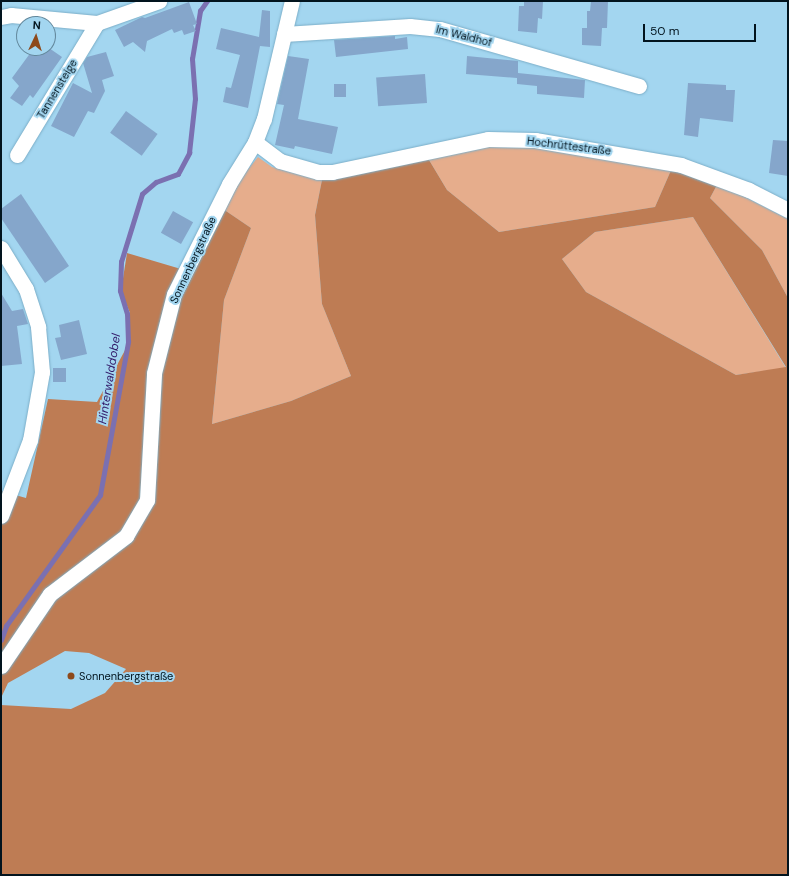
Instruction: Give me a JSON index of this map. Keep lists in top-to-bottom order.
{
  "streets": {
    "street": [
      "Im Waldhof",
      "Tannensteige",
      "Hochrüttestraße",
      "Sonnenbergstraße"
    ]
  },
  "crossings": [
    ["Im Waldhof", "Sonnenbergstraße"],
    ["Hochrüttestraße", "Sonnenbergstraße"]
  ],
  "water": ["Hinterwalddobel"],
  "places": ["Sonnenbergstraße"],
  "scale_bar": "50 m",
  "north": "top"
}
